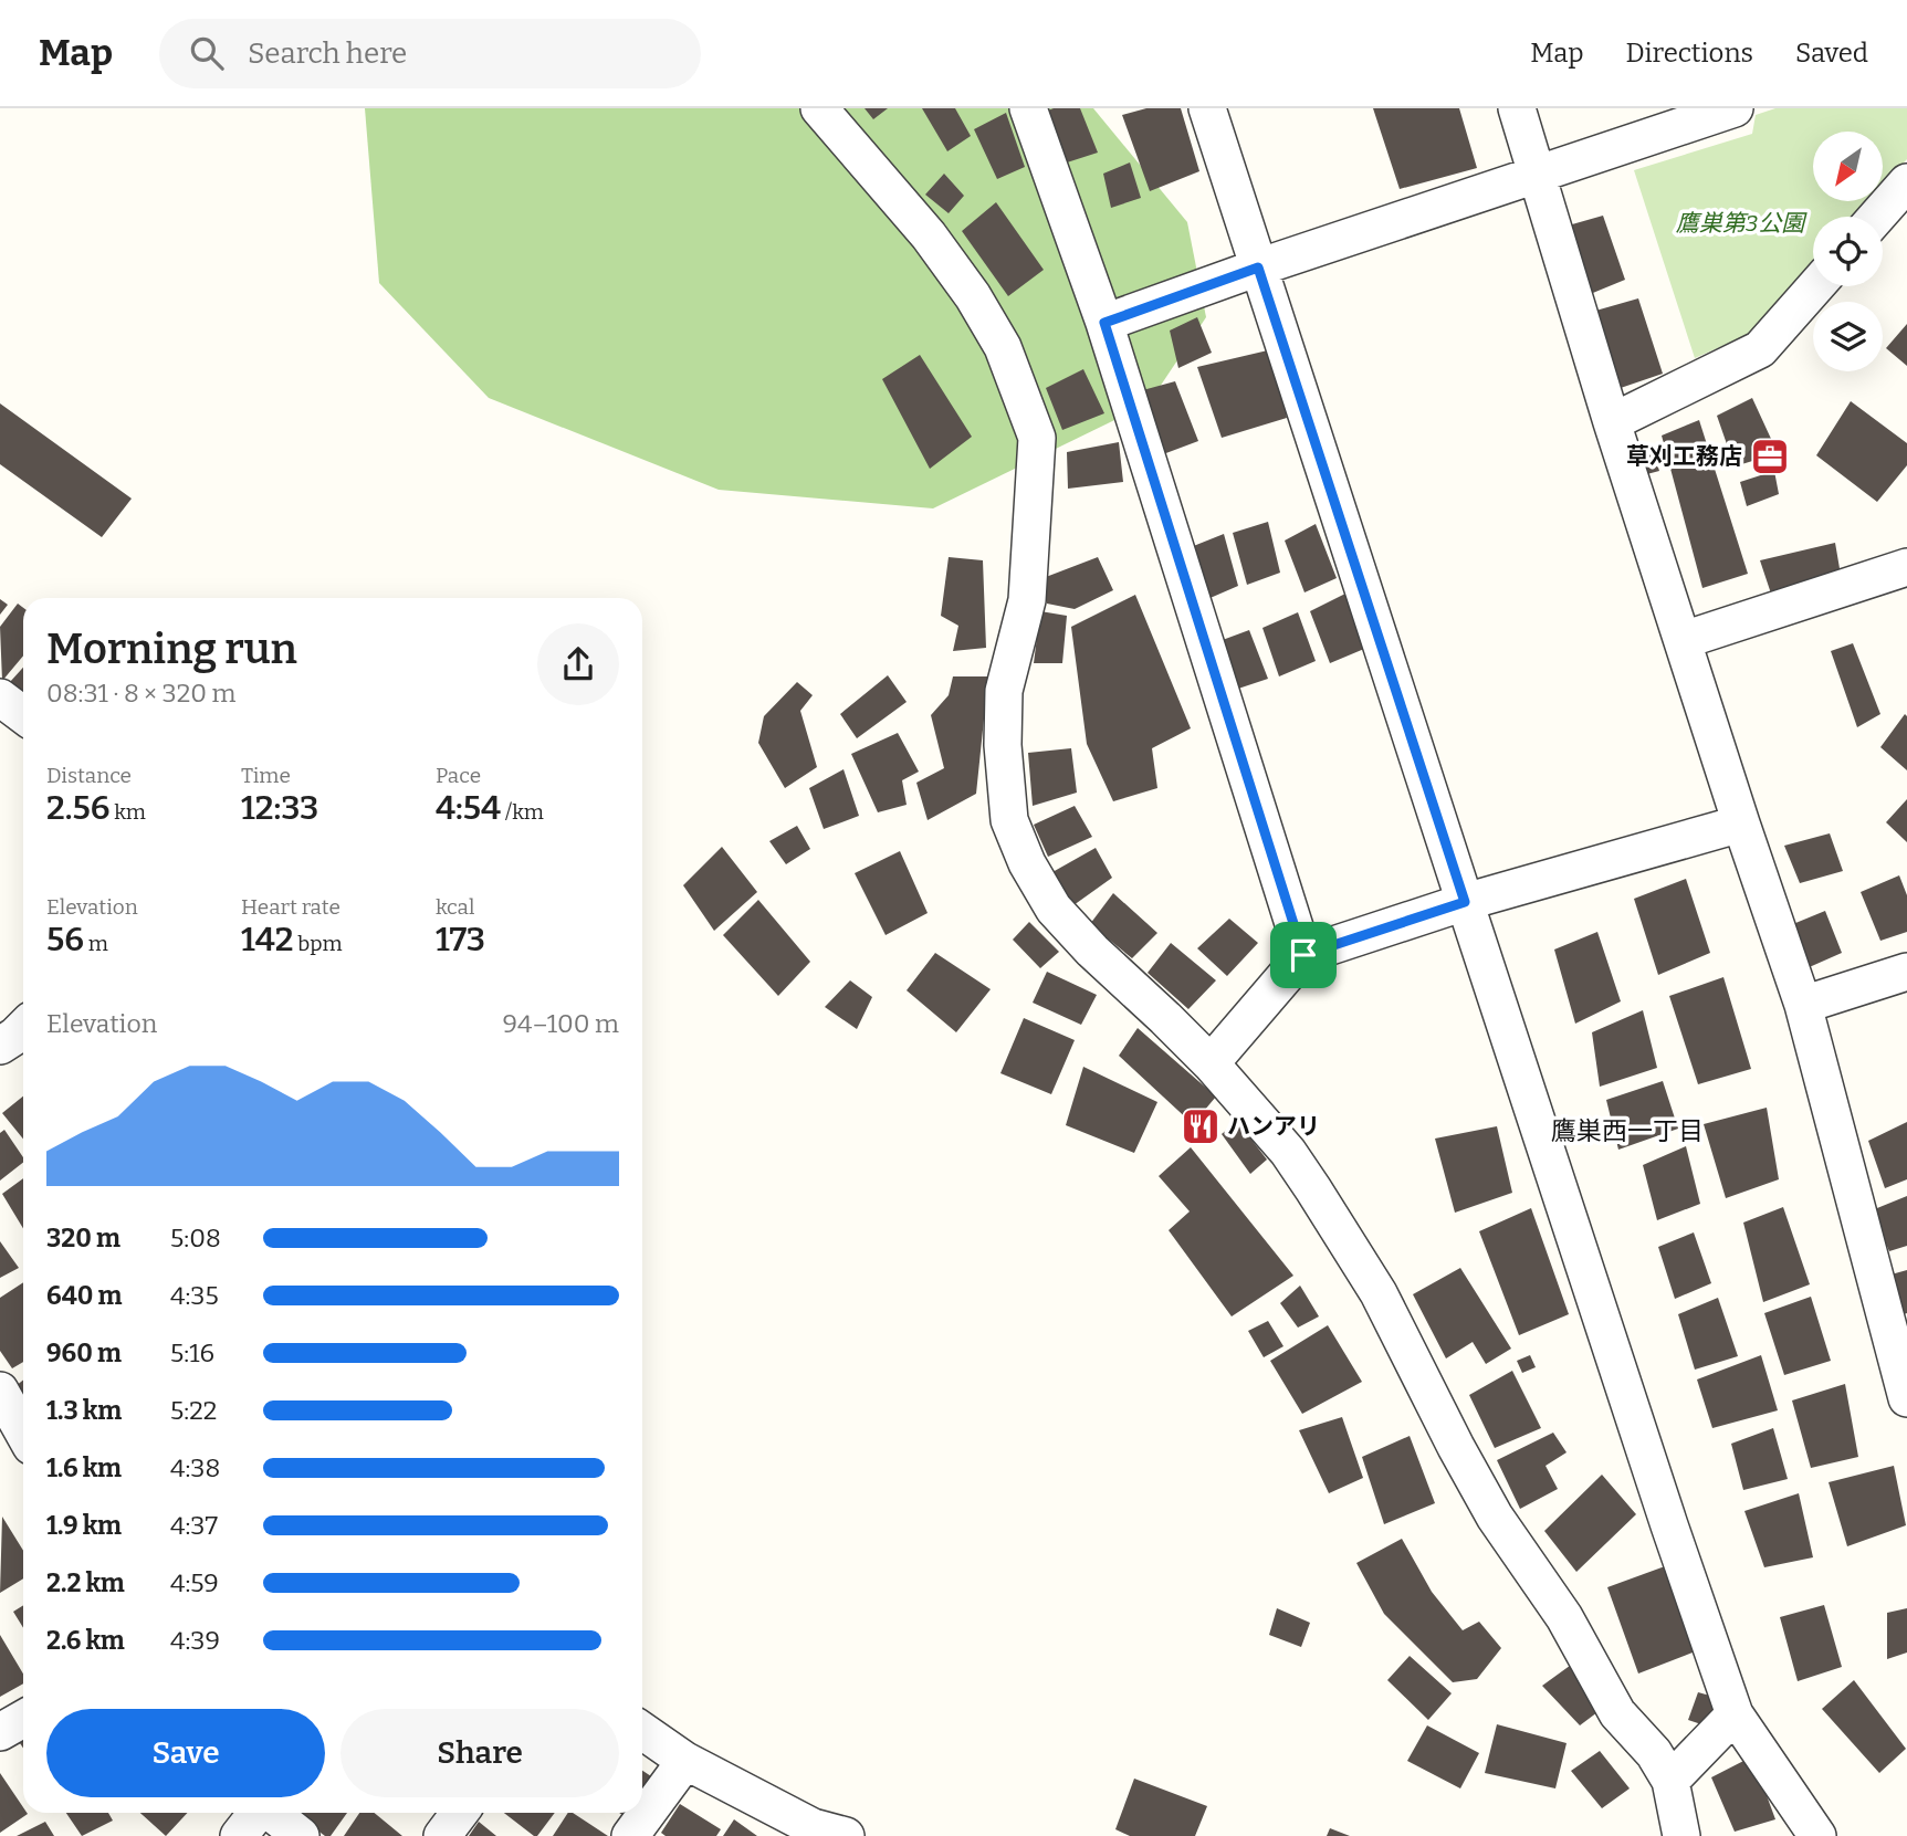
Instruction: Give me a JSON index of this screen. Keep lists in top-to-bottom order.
{
  "districts": ["鷹巣西一丁目"],
  "parks": ["鷹巣第3公園"],
  "places": {
    "office": ["草刈工務店"],
    "restaurant": ["ハンアリ"]
  },
  "north": "bottom left",
  "page": {
    "header": "Map",
    "search": "Search here",
    "nav": ["Map", "Directions", "Saved"],
    "heading": ["Morning run", "08:31 · 8 × 320 m"],
    "stats": [
      ["Distance", "2.56 km"],
      ["Time", "12:33"],
      ["Pace", "4:54 /km"],
      ["Elevation", "56 m"],
      ["Heart rate", "142 bpm"],
      ["kcal", "173"]
    ],
    "chart": ["Elevation", "94–100 m"],
    "list": [
      {
        "name": "320 m",
        "note": "5:08"
      },
      {
        "name": "640 m",
        "note": "4:35"
      },
      {
        "name": "960 m",
        "note": "5:16"
      },
      {
        "name": "1.3 km",
        "note": "5:22"
      },
      {
        "name": "1.6 km",
        "note": "4:38"
      },
      {
        "name": "1.9 km",
        "note": "4:37"
      },
      {
        "name": "2.2 km",
        "note": "4:59"
      },
      {
        "name": "2.6 km",
        "note": "4:39"
      }
    ],
    "buttons": ["Save", "Share"]
  }
}
